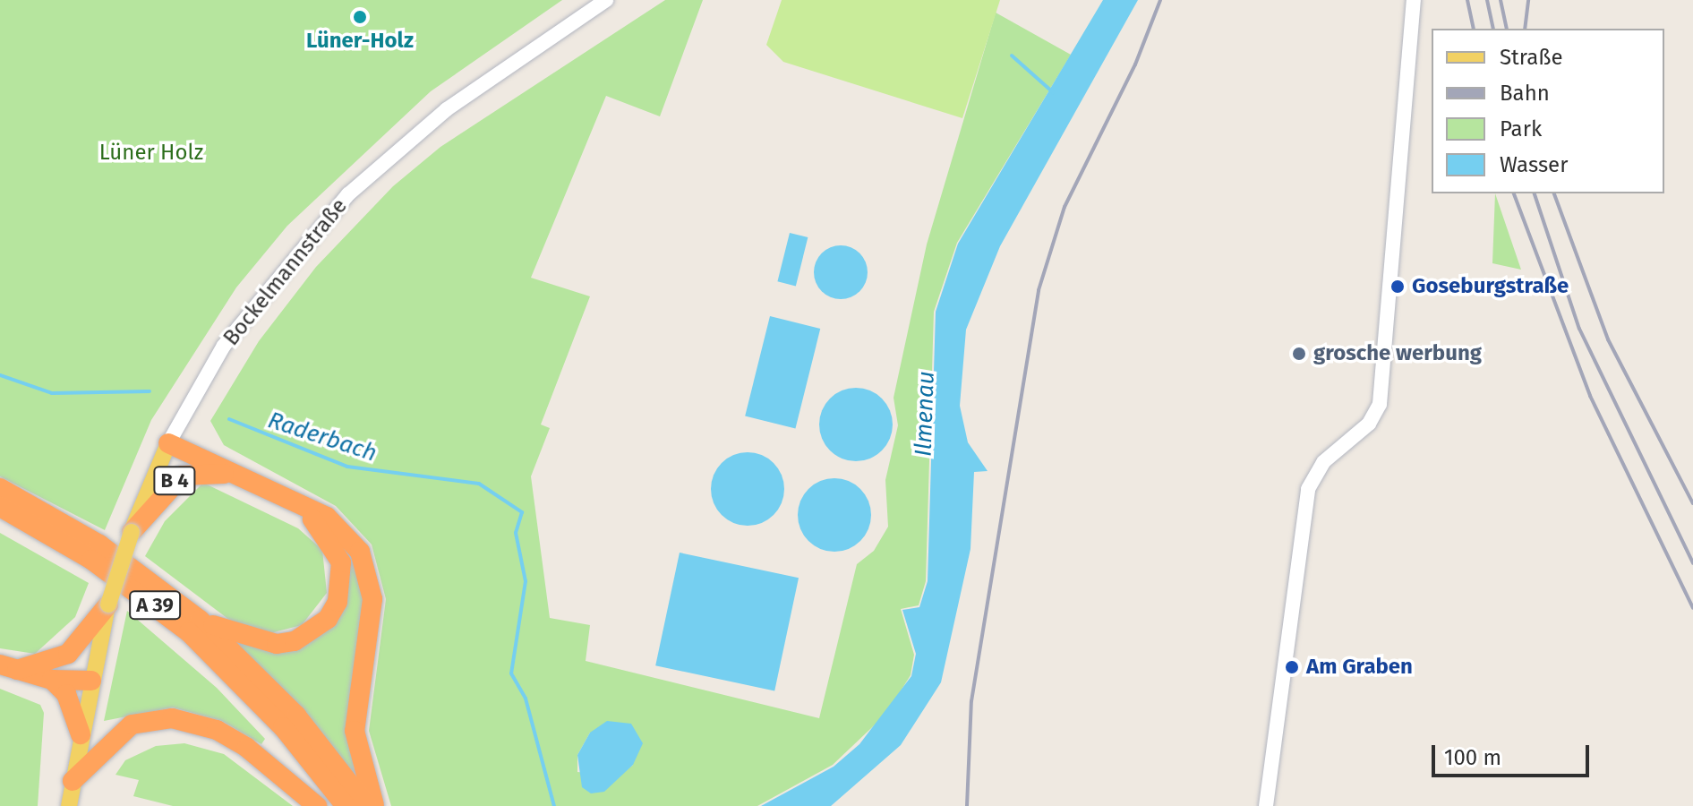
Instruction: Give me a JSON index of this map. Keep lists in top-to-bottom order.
{
  "streets": {
    "highway": ["B 4", "A 39"],
    "main road": ["Bockelmannstraße"]
  },
  "crossings": [
    ["Bockelmannstraße", "B 4"]
  ],
  "water": ["Ilmenau", "Raderbach"],
  "parks": ["Lüner Holz"],
  "places": [
    "Lüner-Holz",
    "Goseburgstraße",
    "grosche werbung",
    "Am Graben"
  ],
  "legend": [
    "Straße",
    "Bahn",
    "Park",
    "Wasser"
  ],
  "scale_bar": "100 m"
}
